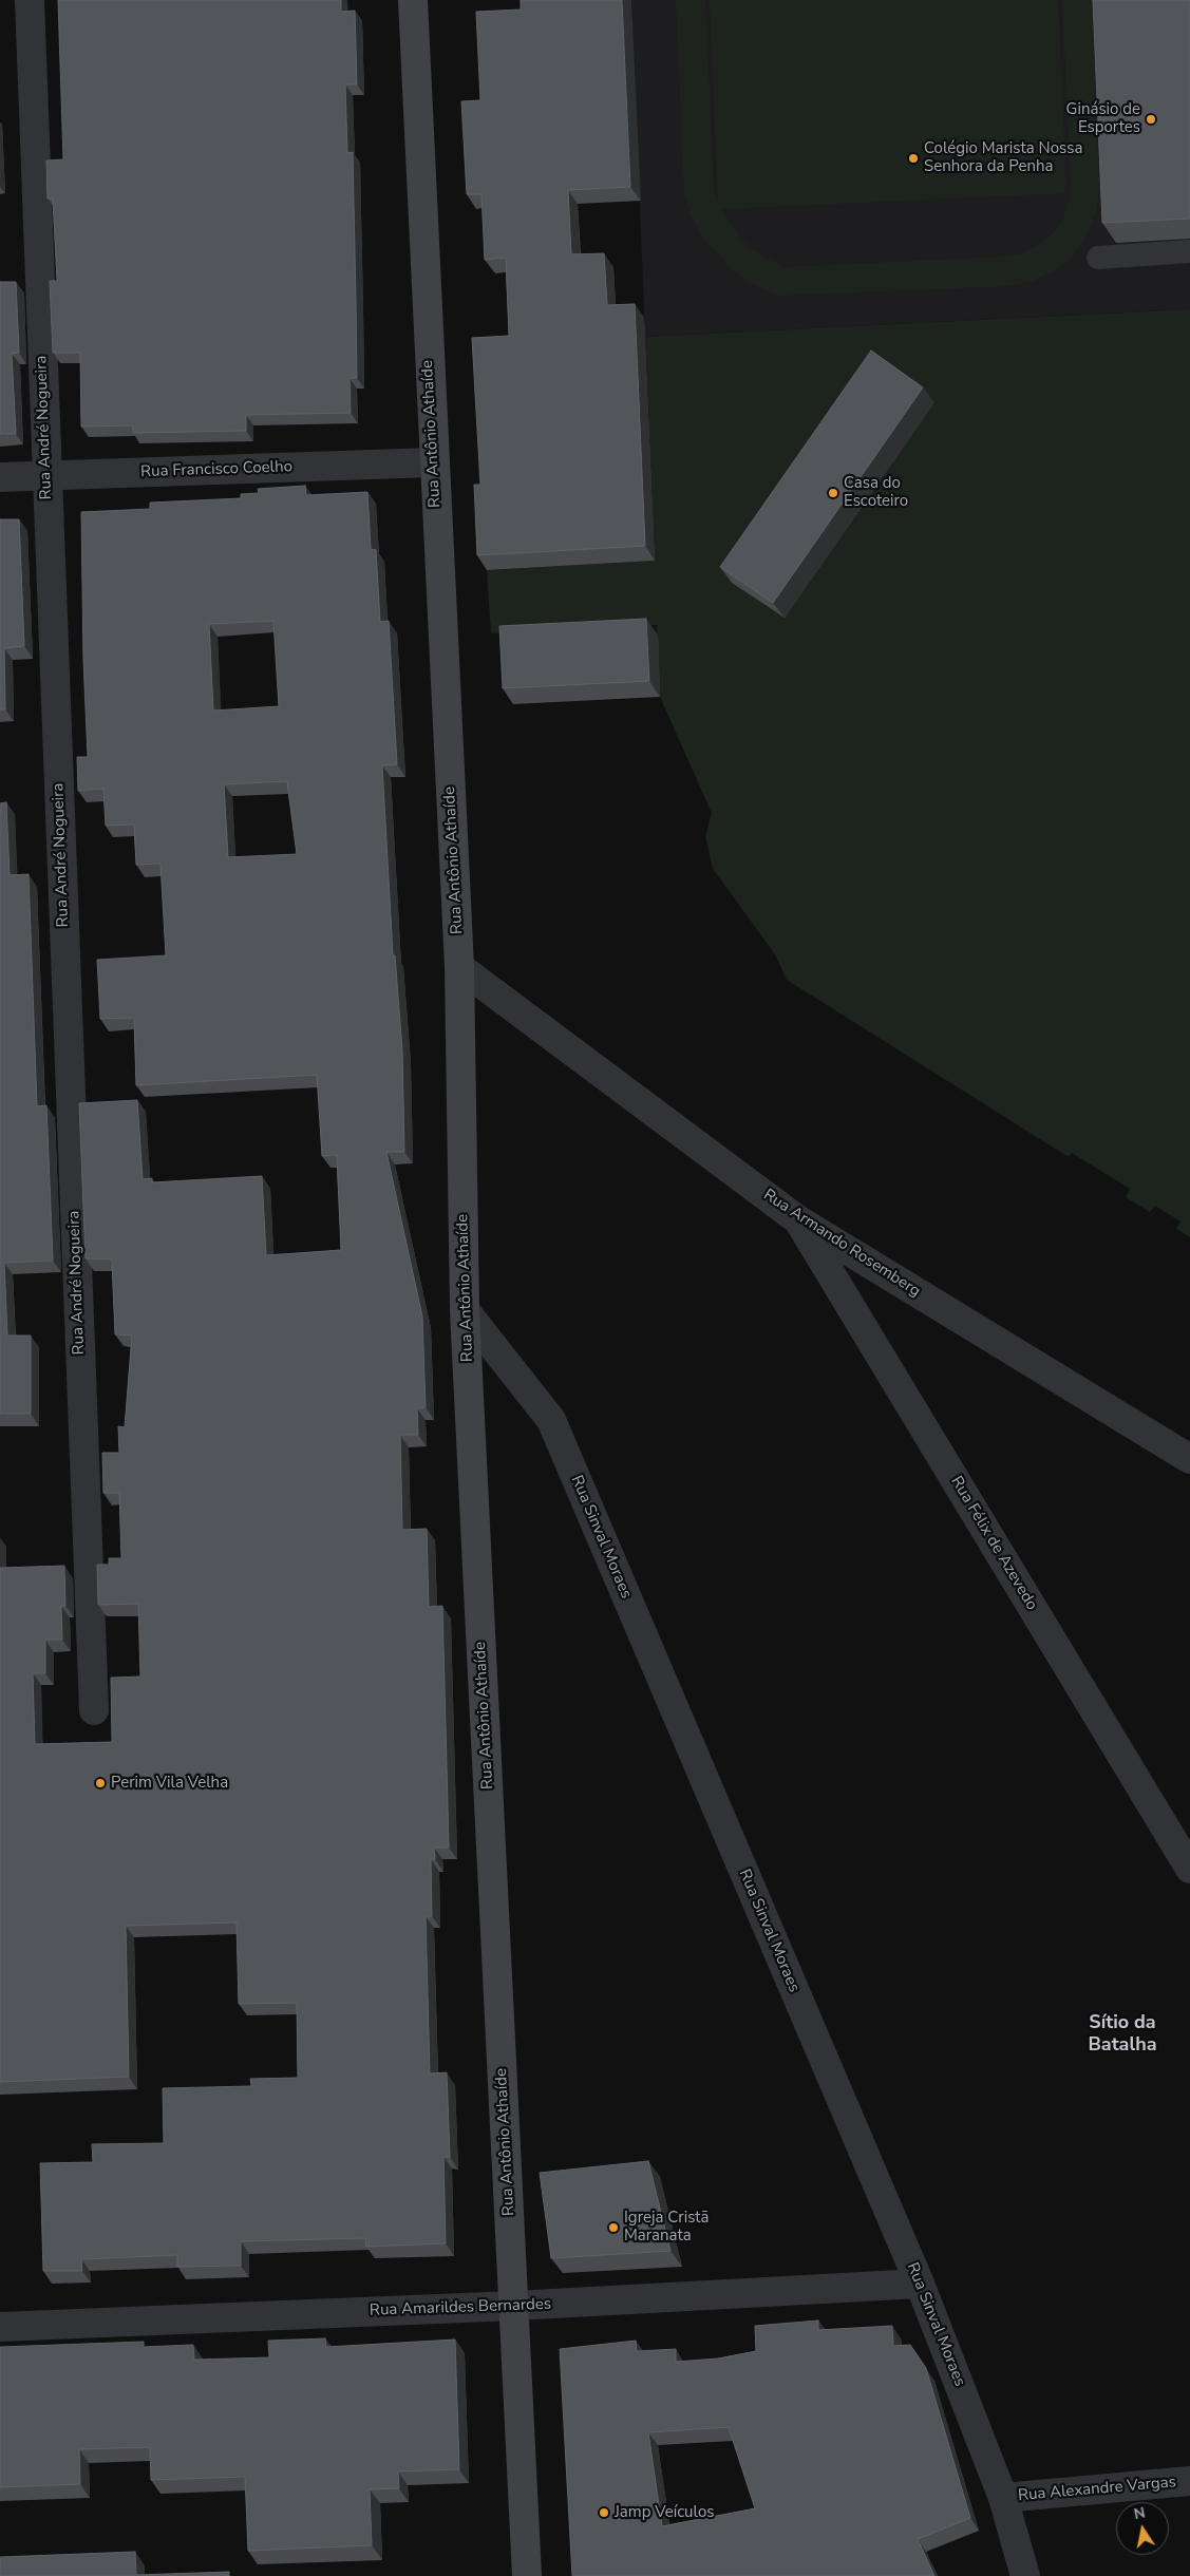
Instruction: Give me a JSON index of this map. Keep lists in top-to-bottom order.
{
  "streets": {
    "main road": ["Rua Antônio Athaíde"],
    "street": [
      "Rua André Nogueira",
      "Rua Francisco Coelho",
      "Rua Armando Rosemberg",
      "Rua Sinval Moraes",
      "Rua Félix de Azevedo",
      "Rua Amarildes Bernardes",
      "Rua Alexandre Vargas"
    ]
  },
  "crossings": [
    ["Rua André Nogueira", "Rua Francisco Coelho"],
    ["Rua Antônio Athaíde", "Rua Francisco Coelho"],
    ["Rua Antônio Athaíde", "Rua Armando Rosemberg"],
    ["Rua Antônio Athaíde", "Rua Sinval Moraes"],
    ["Rua Antônio Athaíde", "Rua Amarildes Bernardes"],
    ["Rua Armando Rosemberg", "Rua Félix de Azevedo"],
    ["Rua Sinval Moraes", "Rua Amarildes Bernardes"],
    ["Rua Sinval Moraes", "Rua Alexandre Vargas"]
  ],
  "districts": ["Sítio da Batalha"],
  "places": [
    "Ginásio de Esportes",
    "Colégio Marista Nossa Senhora da Penha",
    "Casa do Escoteiro",
    "Perim Vila Velha",
    "Igreja Cristã Maranata",
    "Jamp Veículos"
  ],
  "north": "top"
}
